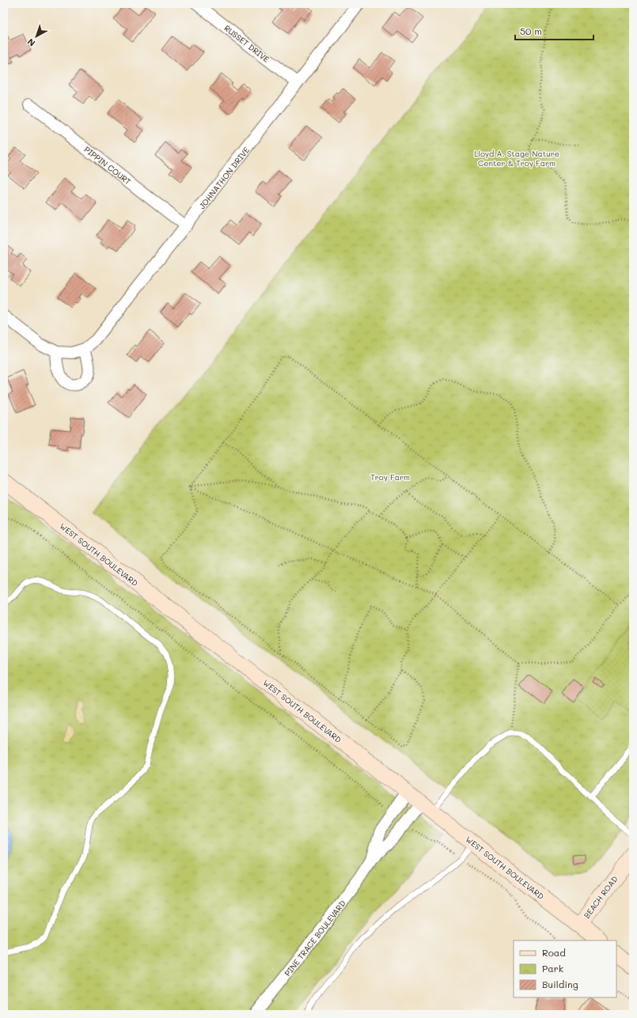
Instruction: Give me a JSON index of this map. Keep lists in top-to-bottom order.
{
  "streets": {
    "main road": ["WEST SOUTH BOULEVARD", "BEACH ROAD"],
    "street": [
      "RUSSET DRIVE",
      "PIPPIN COURT",
      "JOHNATHON DRIVE",
      "PINE TRACE BOULEVARD"
    ]
  },
  "crossings": [
    ["RUSSET DRIVE", "JOHNATHON DRIVE"],
    ["PIPPIN COURT", "JOHNATHON DRIVE"],
    ["WEST SOUTH BOULEVARD", "BEACH ROAD"],
    ["WEST SOUTH BOULEVARD", "PINE TRACE BOULEVARD"]
  ],
  "parks": ["Lloyd A. Stage Nature Center & Troy Farm", "Troy Farm"],
  "legend": ["Road", "Park", "Building"],
  "scale_bar": "50 m",
  "north": "bottom left"
}
